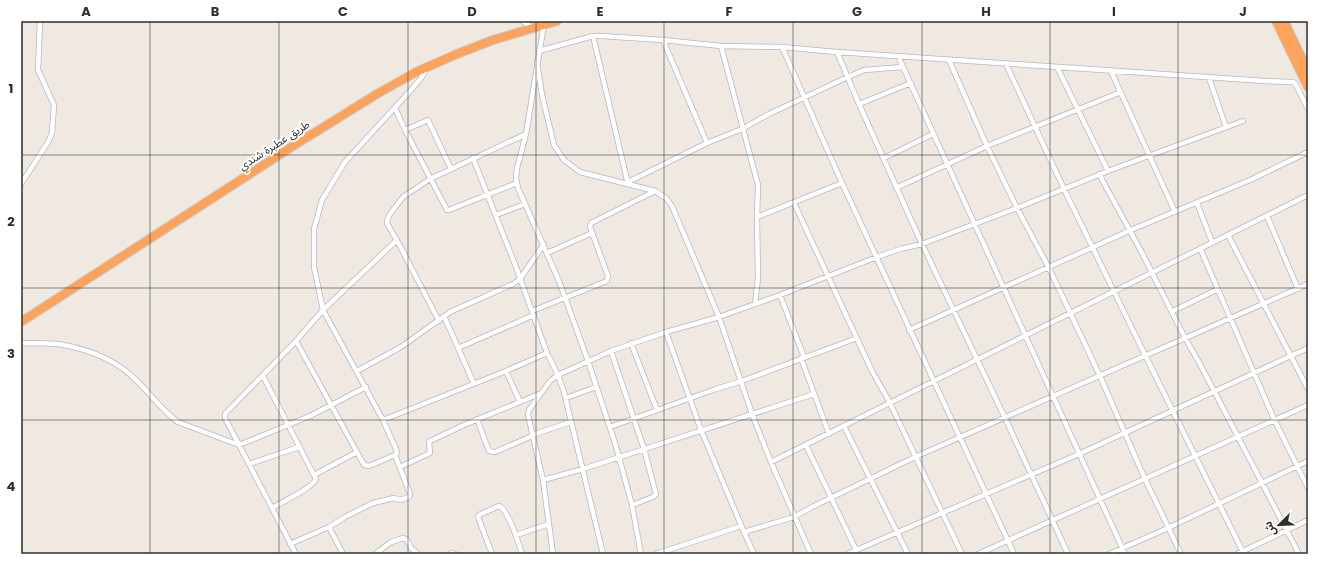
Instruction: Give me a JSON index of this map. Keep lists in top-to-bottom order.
{
  "streets": {
    "highway": ["طريق عطبرة شندي"]
  },
  "north": "bottom left",
  "grid": {
    "columns": [
      "A",
      "B",
      "C",
      "D",
      "E",
      "F",
      "G",
      "H",
      "I",
      "J"
    ],
    "rows": [
      "1",
      "2",
      "3",
      "4"
    ]
  }
}
